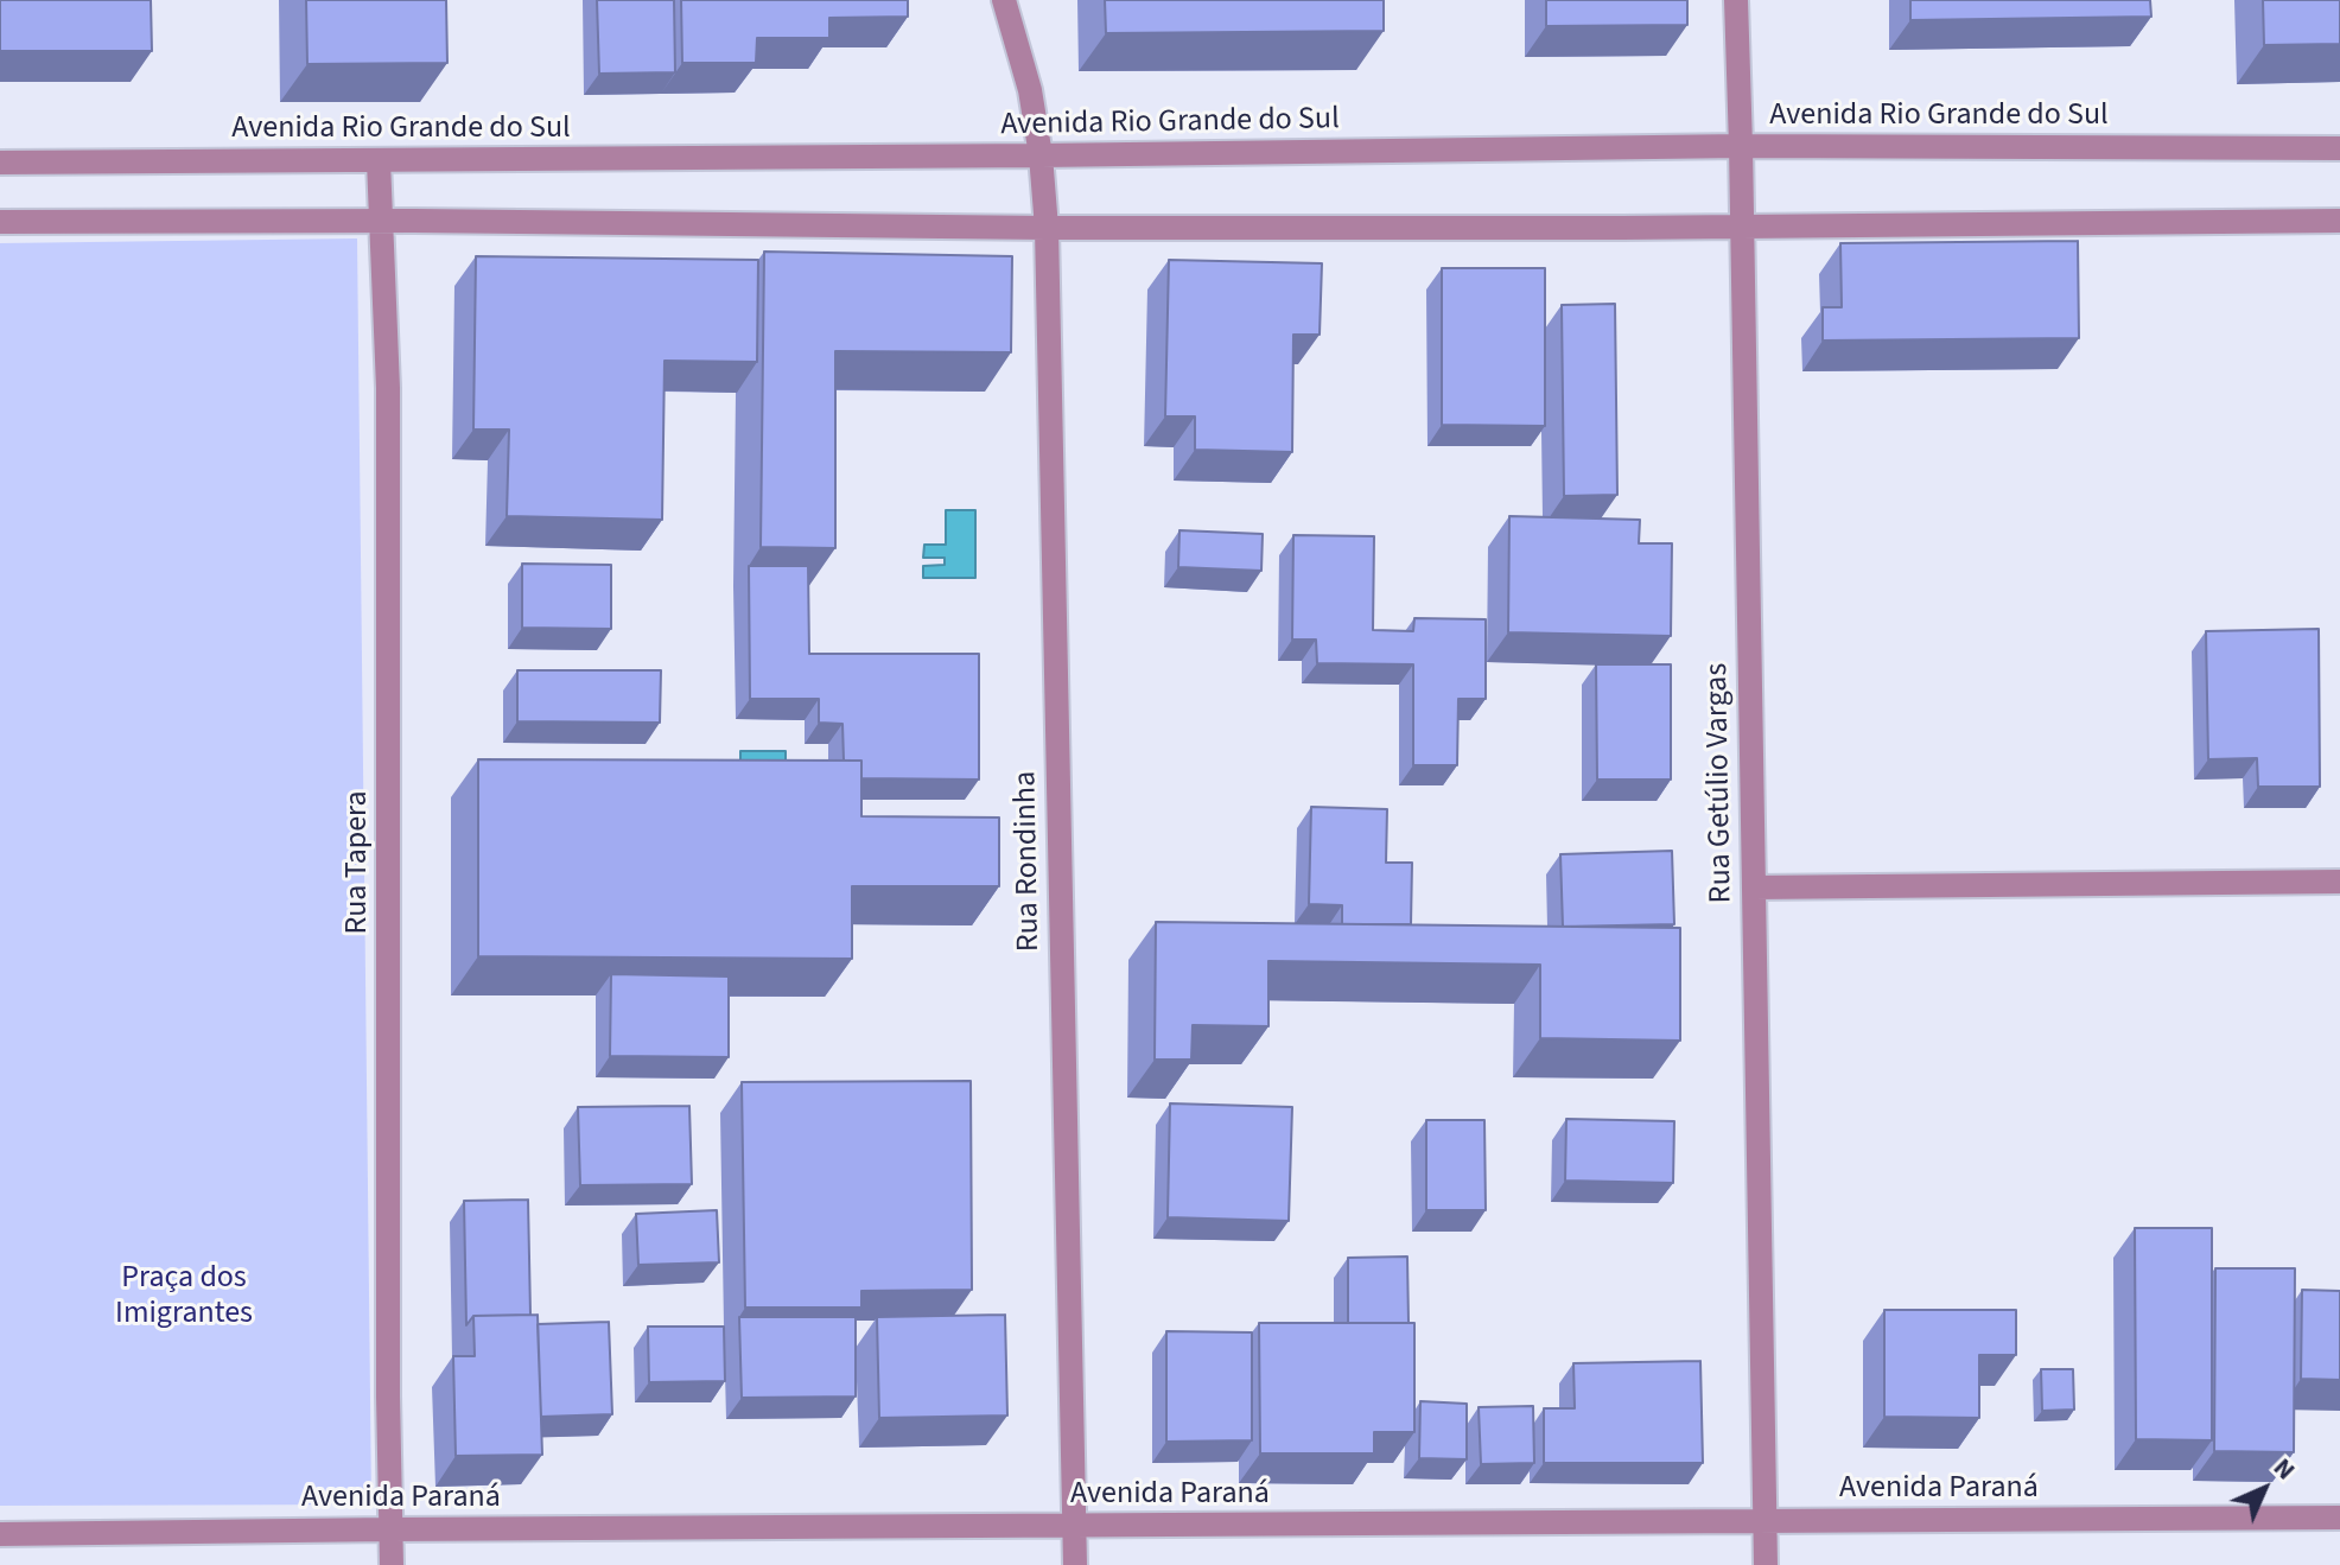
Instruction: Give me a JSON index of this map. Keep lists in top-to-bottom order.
{
  "streets": {
    "street": [
      "Avenida Rio Grande do Sul",
      "Rua Getúlio Vargas",
      "Rua Rondinha",
      "Rua Tapera",
      "Avenida Paraná"
    ]
  },
  "crossings": [
    ["Avenida Rio Grande do Sul", "Rua Getúlio Vargas"],
    ["Avenida Rio Grande do Sul", "Rua Rondinha"],
    ["Avenida Rio Grande do Sul", "Rua Tapera"],
    ["Rua Getúlio Vargas", "Avenida Paraná"],
    ["Rua Rondinha", "Avenida Paraná"],
    ["Rua Tapera", "Avenida Paraná"]
  ],
  "parks": ["Praça dos Imigrantes"],
  "north": "top right"
}
